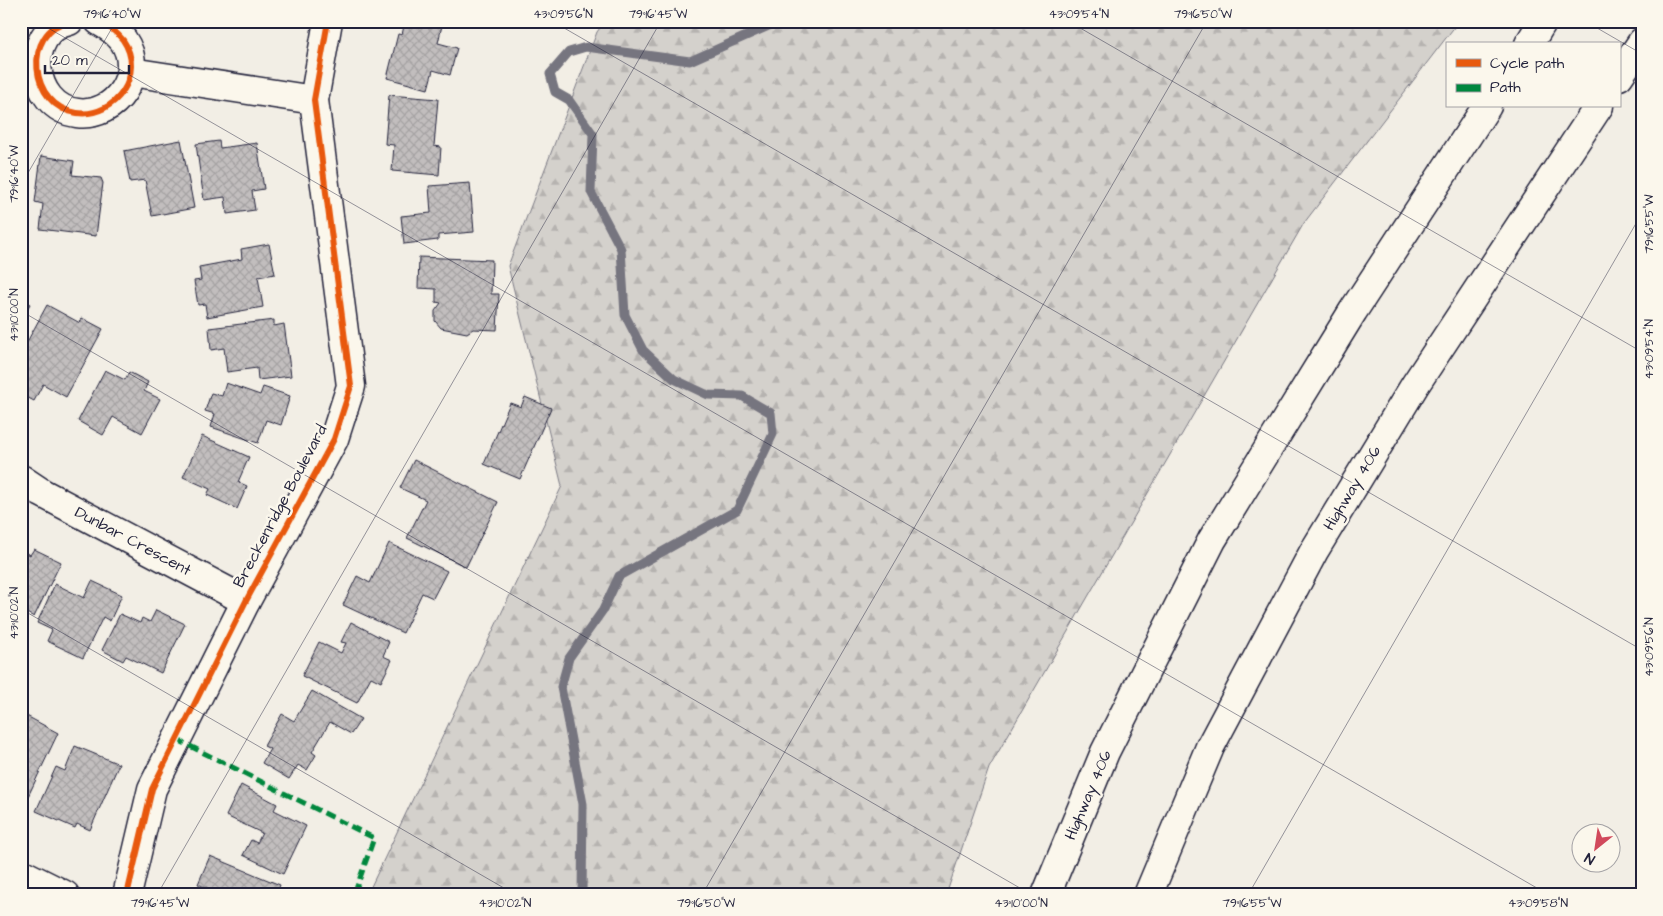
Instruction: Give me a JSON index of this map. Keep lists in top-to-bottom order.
{
  "streets": {
    "main road": ["Highway 406", "Breckenridge Boulevard", "Dunbar Crescent"]
  },
  "crossings": [
    ["Breckenridge Boulevard", "Dunbar Crescent"]
  ],
  "legend": ["Cycle path", "Path"],
  "scale_bar": "20 m",
  "north": "bottom left",
  "coordinates": [
    "79°16'40\"W",
    "43°09'56\"N",
    "79°16'45\"W",
    "43°09'54\"N",
    "79°16'50\"W",
    "79°16'55\"W",
    "43°10'00\"N",
    "43°10'02\"N",
    "43°09'58\"N"
  ]
}
